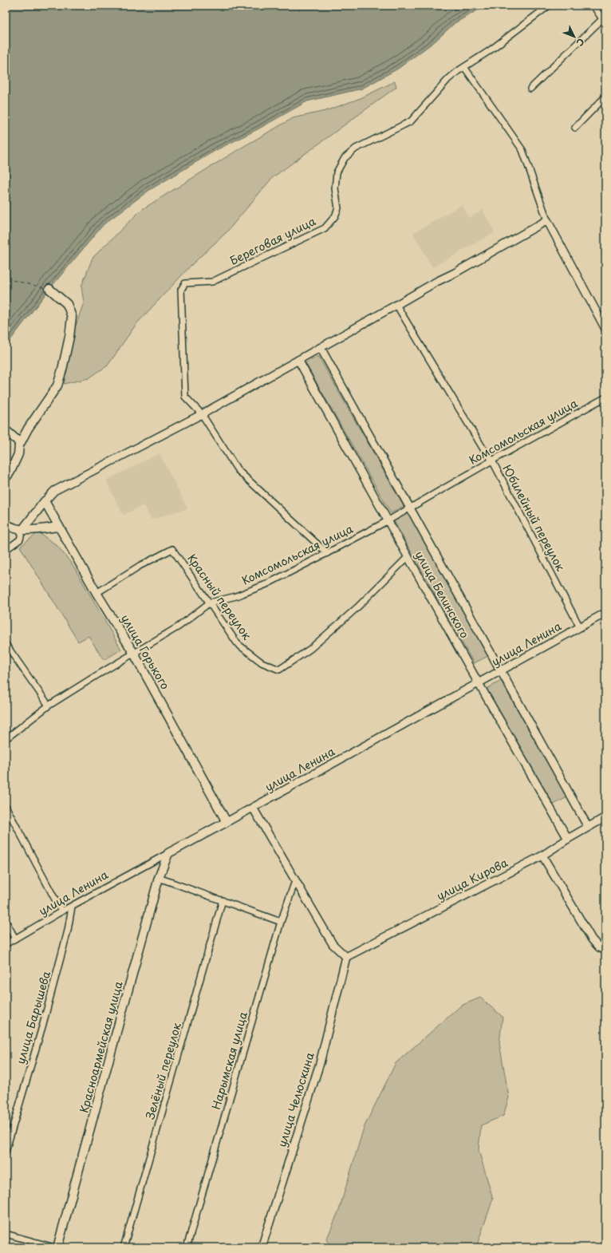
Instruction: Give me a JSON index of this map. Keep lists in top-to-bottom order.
{
  "streets": {
    "main road": ["улица Ленина", "улица Горького", "Красноармейская улица"],
    "street": [
      "Береговая улица",
      "Комсомольская улица",
      "Юбилейный переулок",
      "улица Белинского",
      "Красный переулок",
      "улица Кирова",
      "улица Барышева",
      "Нарымская улица",
      "Зелёный переулок",
      "улица Челюскина"
    ]
  },
  "crossings": [
    ["Комсомольская улица", "Юбилейный переулок"],
    ["Комсомольская улица", "улица Белинского"],
    ["Комсомольская улица", "Красный переулок"],
    ["Комсомольская улица", "улица Горького"],
    ["Юбилейный переулок", "улица Ленина"],
    ["улица Белинского", "Красный переулок"],
    ["улица Белинского", "улица Ленина"],
    ["улица Белинского", "улица Кирова"],
    ["Красный переулок", "улица Горького"],
    ["улица Ленина", "улица Горького"],
    ["улица Ленина", "улица Барышева"],
    ["улица Ленина", "Красноармейская улица"],
    ["улица Кирова", "улица Челюскина"]
  ],
  "north": "bottom right"
}
